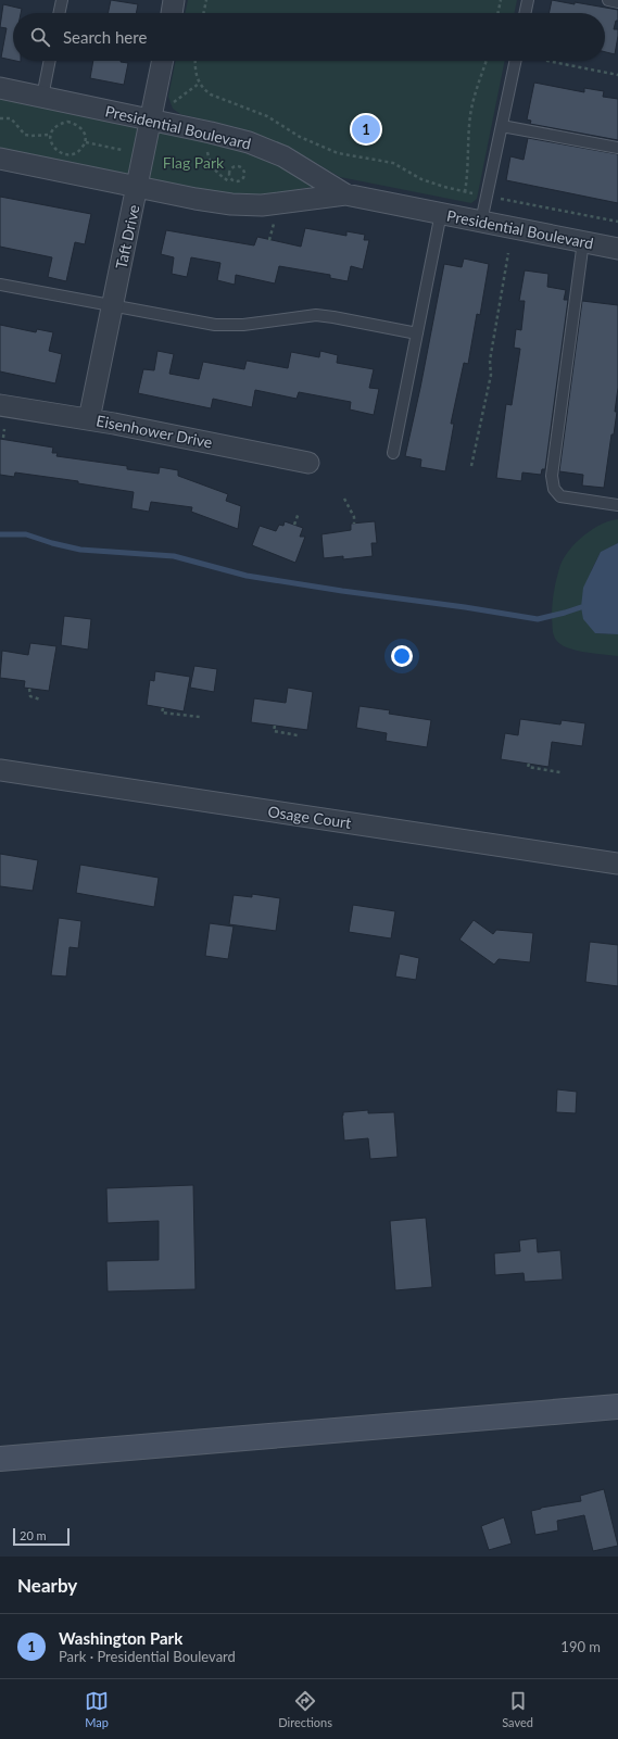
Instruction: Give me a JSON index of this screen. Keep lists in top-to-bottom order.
{
  "streets": {
    "street": [
      "Presidential Boulevard",
      "Taft Drive",
      "Eisenhower Drive",
      "Osage Court"
    ]
  },
  "crossings": [
    ["Presidential Boulevard", "Taft Drive"],
    ["Taft Drive", "Eisenhower Drive"]
  ],
  "parks": ["Flag Park"],
  "scale_bar": "20 m",
  "page": {
    "search": "Search here",
    "pins": "1",
    "scale": "20 m",
    "heading": "Nearby",
    "list": [
      {
        "mark": "1",
        "name": "Washington Park",
        "note": "Park · Presidential Boulevard",
        "value": "190 m"
      }
    ],
    "nav": ["Map", "Directions", "Saved"]
  }
}
